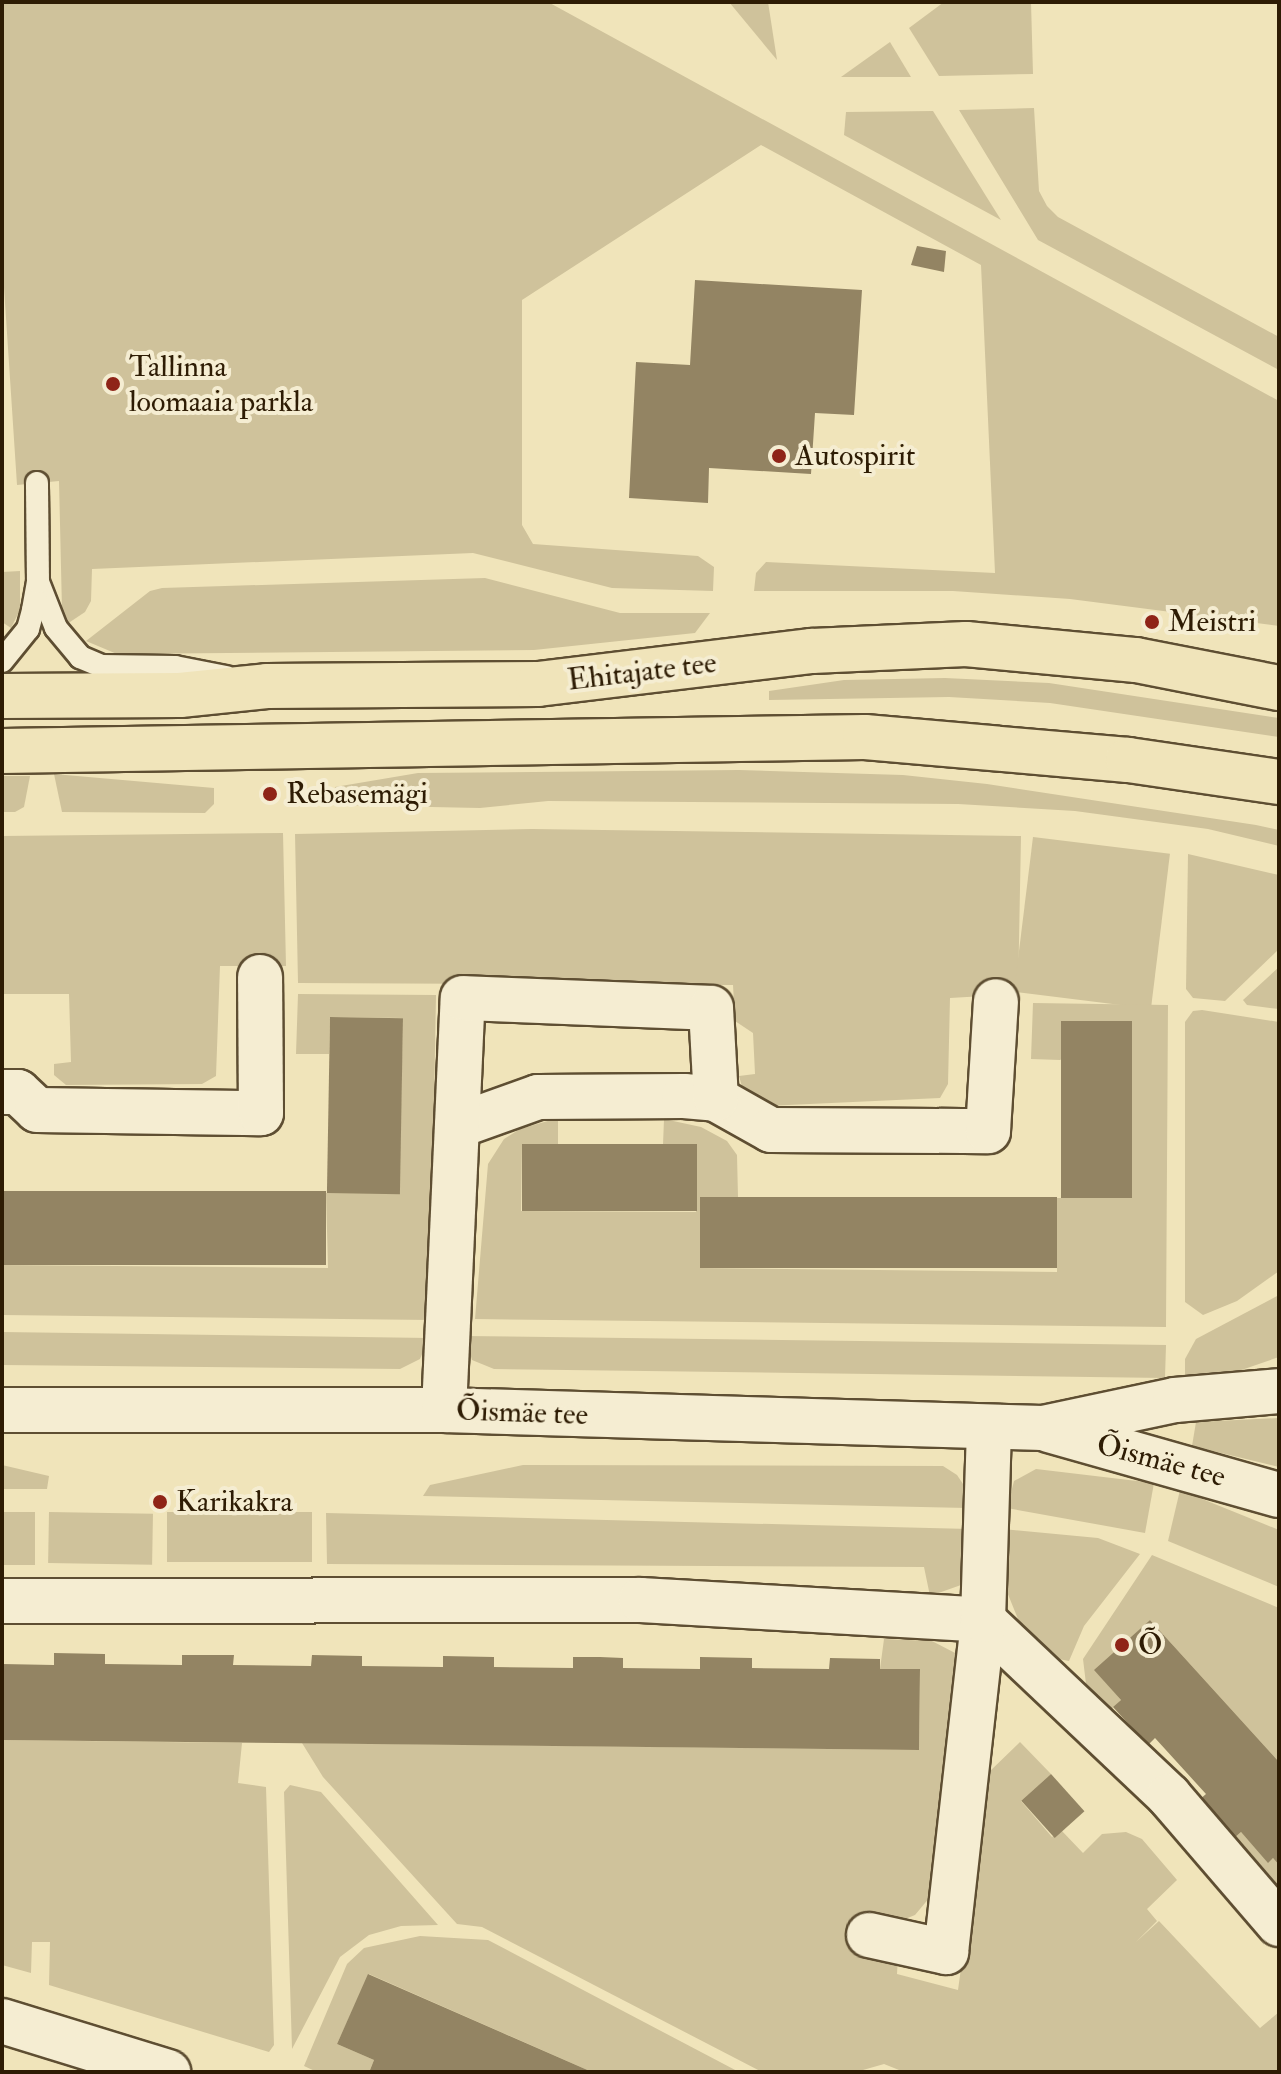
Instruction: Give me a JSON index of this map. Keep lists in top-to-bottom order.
{
  "streets": {
    "main road": ["Ehitajate tee"],
    "street": ["Õismäe tee"]
  },
  "places": [
    "Tallinna loomaaia parkla",
    "Autospirit",
    "Meistri",
    "Rebasemägi",
    "Karikakra",
    "Õ"
  ]
}
